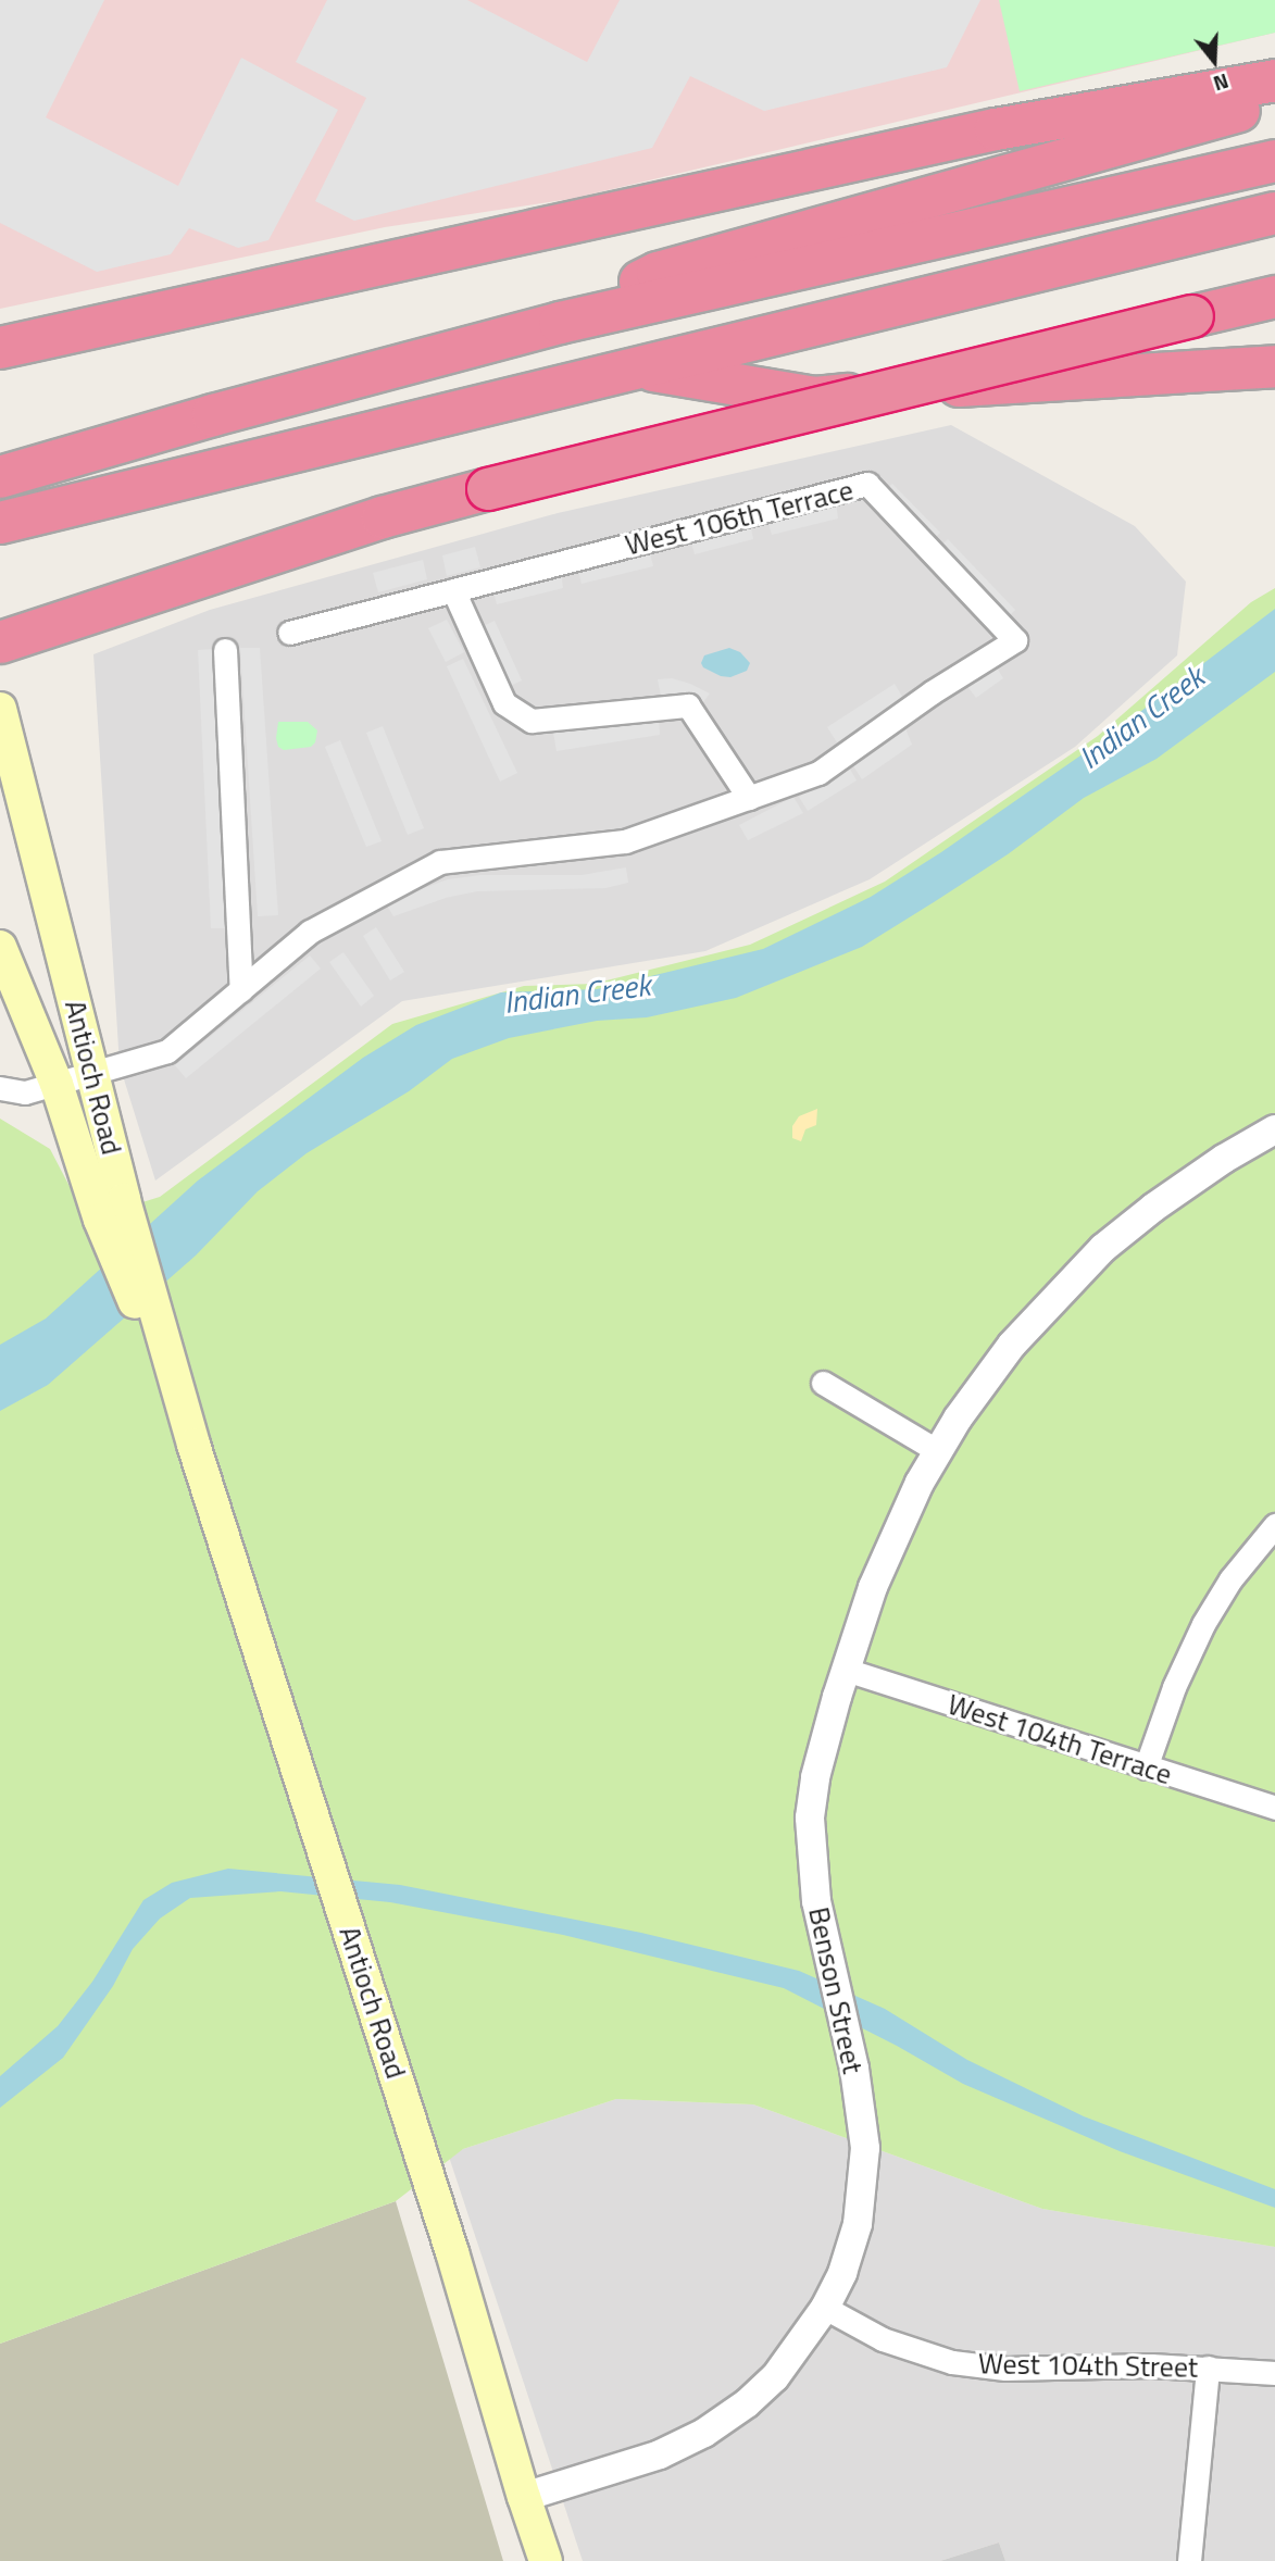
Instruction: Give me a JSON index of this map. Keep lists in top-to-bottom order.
{
  "streets": {
    "main road": ["Antioch Road"],
    "street": [
      "West 106th Terrace",
      "West 104th Terrace",
      "Benson Street",
      "West 104th Street"
    ]
  },
  "crossings": [
    ["West 106th Terrace", "Antioch Road"],
    ["West 104th Terrace", "Benson Street"],
    ["Benson Street", "West 104th Street"]
  ],
  "water": ["Indian Creek"],
  "north": "bottom"
}
